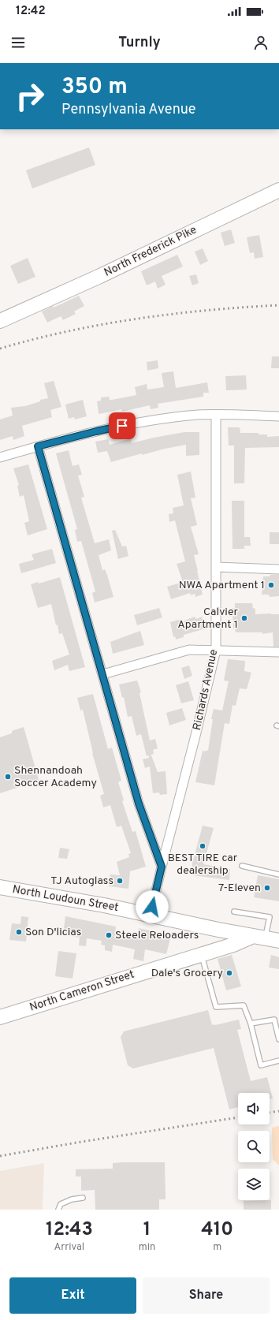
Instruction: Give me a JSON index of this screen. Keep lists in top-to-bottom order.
{
  "streets": {
    "main road": ["North Frederick Pike", "North Loudoun Street", "North Cameron Street"],
    "street": ["Richards Avenue"]
  },
  "crossings": [
    ["Richards Avenue", "North Loudoun Street"],
    ["North Loudoun Street", "North Cameron Street"]
  ],
  "places": [
    "NWA Apartment 1",
    "Calvier Apartment 1",
    "Shennandoah Soccer Academy",
    "BEST TIRE car dealership",
    "TJ Autoglass",
    "7-Eleven",
    "Son D'licias",
    "Steele Reloaders",
    "Dale's Grocery"
  ],
  "page": {
    "status": "12:42",
    "header": "Turnly",
    "turn": ["350 m", "Pennsylvania Avenue"],
    "eta": [
      "12:43",
      "Arrival",
      "1",
      "min",
      "410",
      "m"
    ],
    "buttons": ["Exit", "Share"]
  }
}
